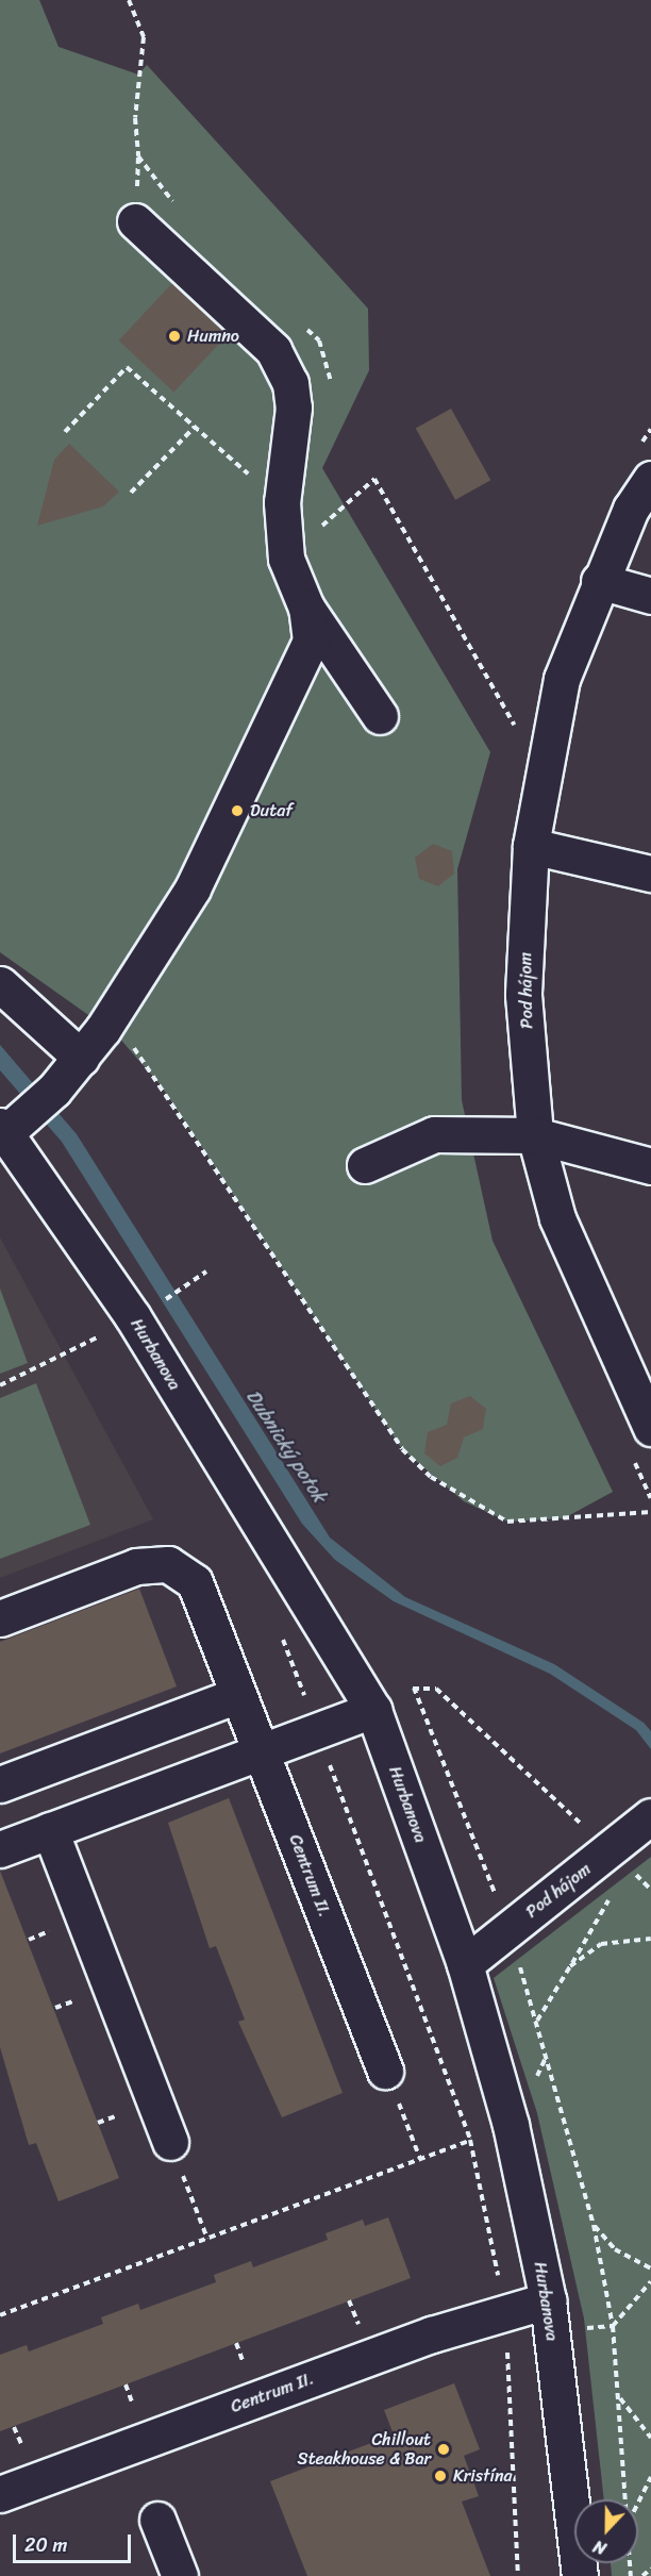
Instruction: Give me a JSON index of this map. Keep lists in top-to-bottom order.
{
  "streets": {
    "street": ["Pod hájom", "Hurbanova", "Centrum II."]
  },
  "crossings": [
    ["Pod hájom", "Hurbanova"],
    ["Hurbanova", "Centrum II."]
  ],
  "water": ["Dubnický potok"],
  "places": [
    "Humno",
    "Dutaf",
    "Chillout Steakhouse & Bar",
    "Kristína"
  ],
  "scale_bar": "20 m",
  "north": "bottom"
}
